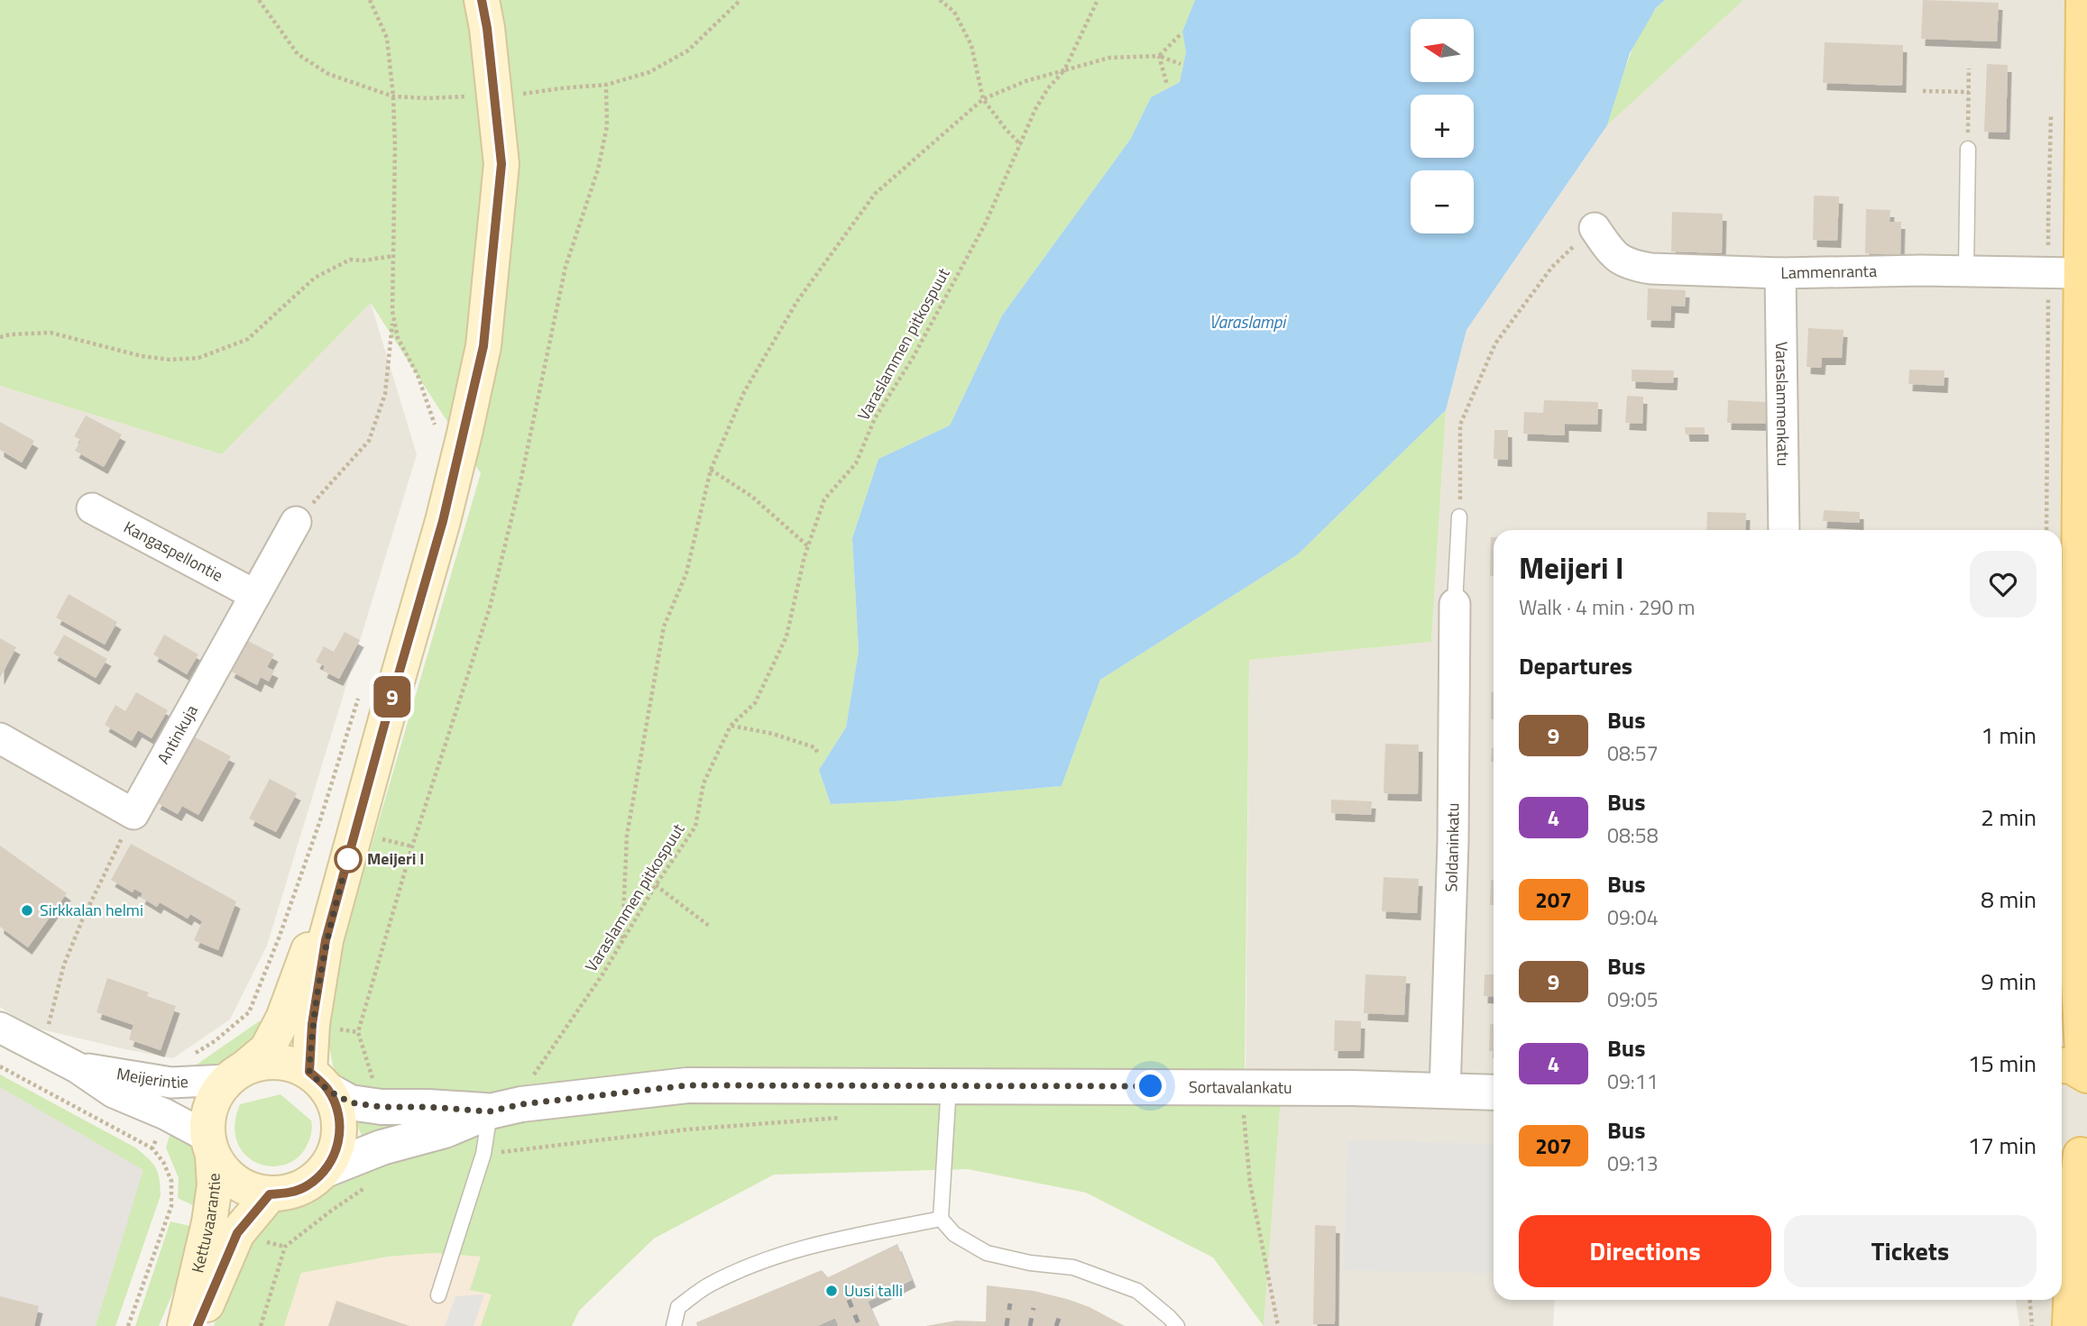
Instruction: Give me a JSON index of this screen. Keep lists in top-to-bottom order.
{
  "streets": {
    "main road": ["Kettuvaarantie"],
    "street": [
      "Lammenranta",
      "Varaslammenkatu",
      "Kangaspellontie",
      "Antinkuja",
      "Soldaninkatu",
      "Meijerintie",
      "Sortavalankatu"
    ],
    "path": ["Varaslammen pitkospuut"]
  },
  "crossings": [
    ["Lammenranta", "Varaslammenkatu"],
    ["Kangaspellontie", "Antinkuja"],
    ["Soldaninkatu", "Sortavalankatu"],
    ["Meijerintie", "Sortavalankatu"],
    ["Meijerintie", "Kettuvaarantie"],
    ["Sortavalankatu", "Kettuvaarantie"]
  ],
  "water": ["Varaslampi"],
  "places": ["Meijeri I", "Sirkkalan helmi", "Uusi talli"],
  "lines": ["bus line 9"],
  "north": "left",
  "page": {
    "on_map": "9",
    "map_buttons": ["+", "−"],
    "heading": [
      ["Meijeri I", "Walk · 4 min · 290 m"],
      "Departures"
    ],
    "list": [
      {
        "mark": "9",
        "name": "Bus",
        "note": "08:57",
        "value": "1 min"
      },
      {
        "mark": "4",
        "name": "Bus",
        "note": "08:58",
        "value": "2 min"
      },
      {
        "mark": "207",
        "name": "Bus",
        "note": "09:04",
        "value": "8 min"
      },
      {
        "mark": "9",
        "name": "Bus",
        "note": "09:05",
        "value": "9 min"
      },
      {
        "mark": "4",
        "name": "Bus",
        "note": "09:11",
        "value": "15 min"
      },
      {
        "mark": "207",
        "name": "Bus",
        "note": "09:13",
        "value": "17 min"
      }
    ],
    "buttons": ["Directions", "Tickets"]
  }
}
